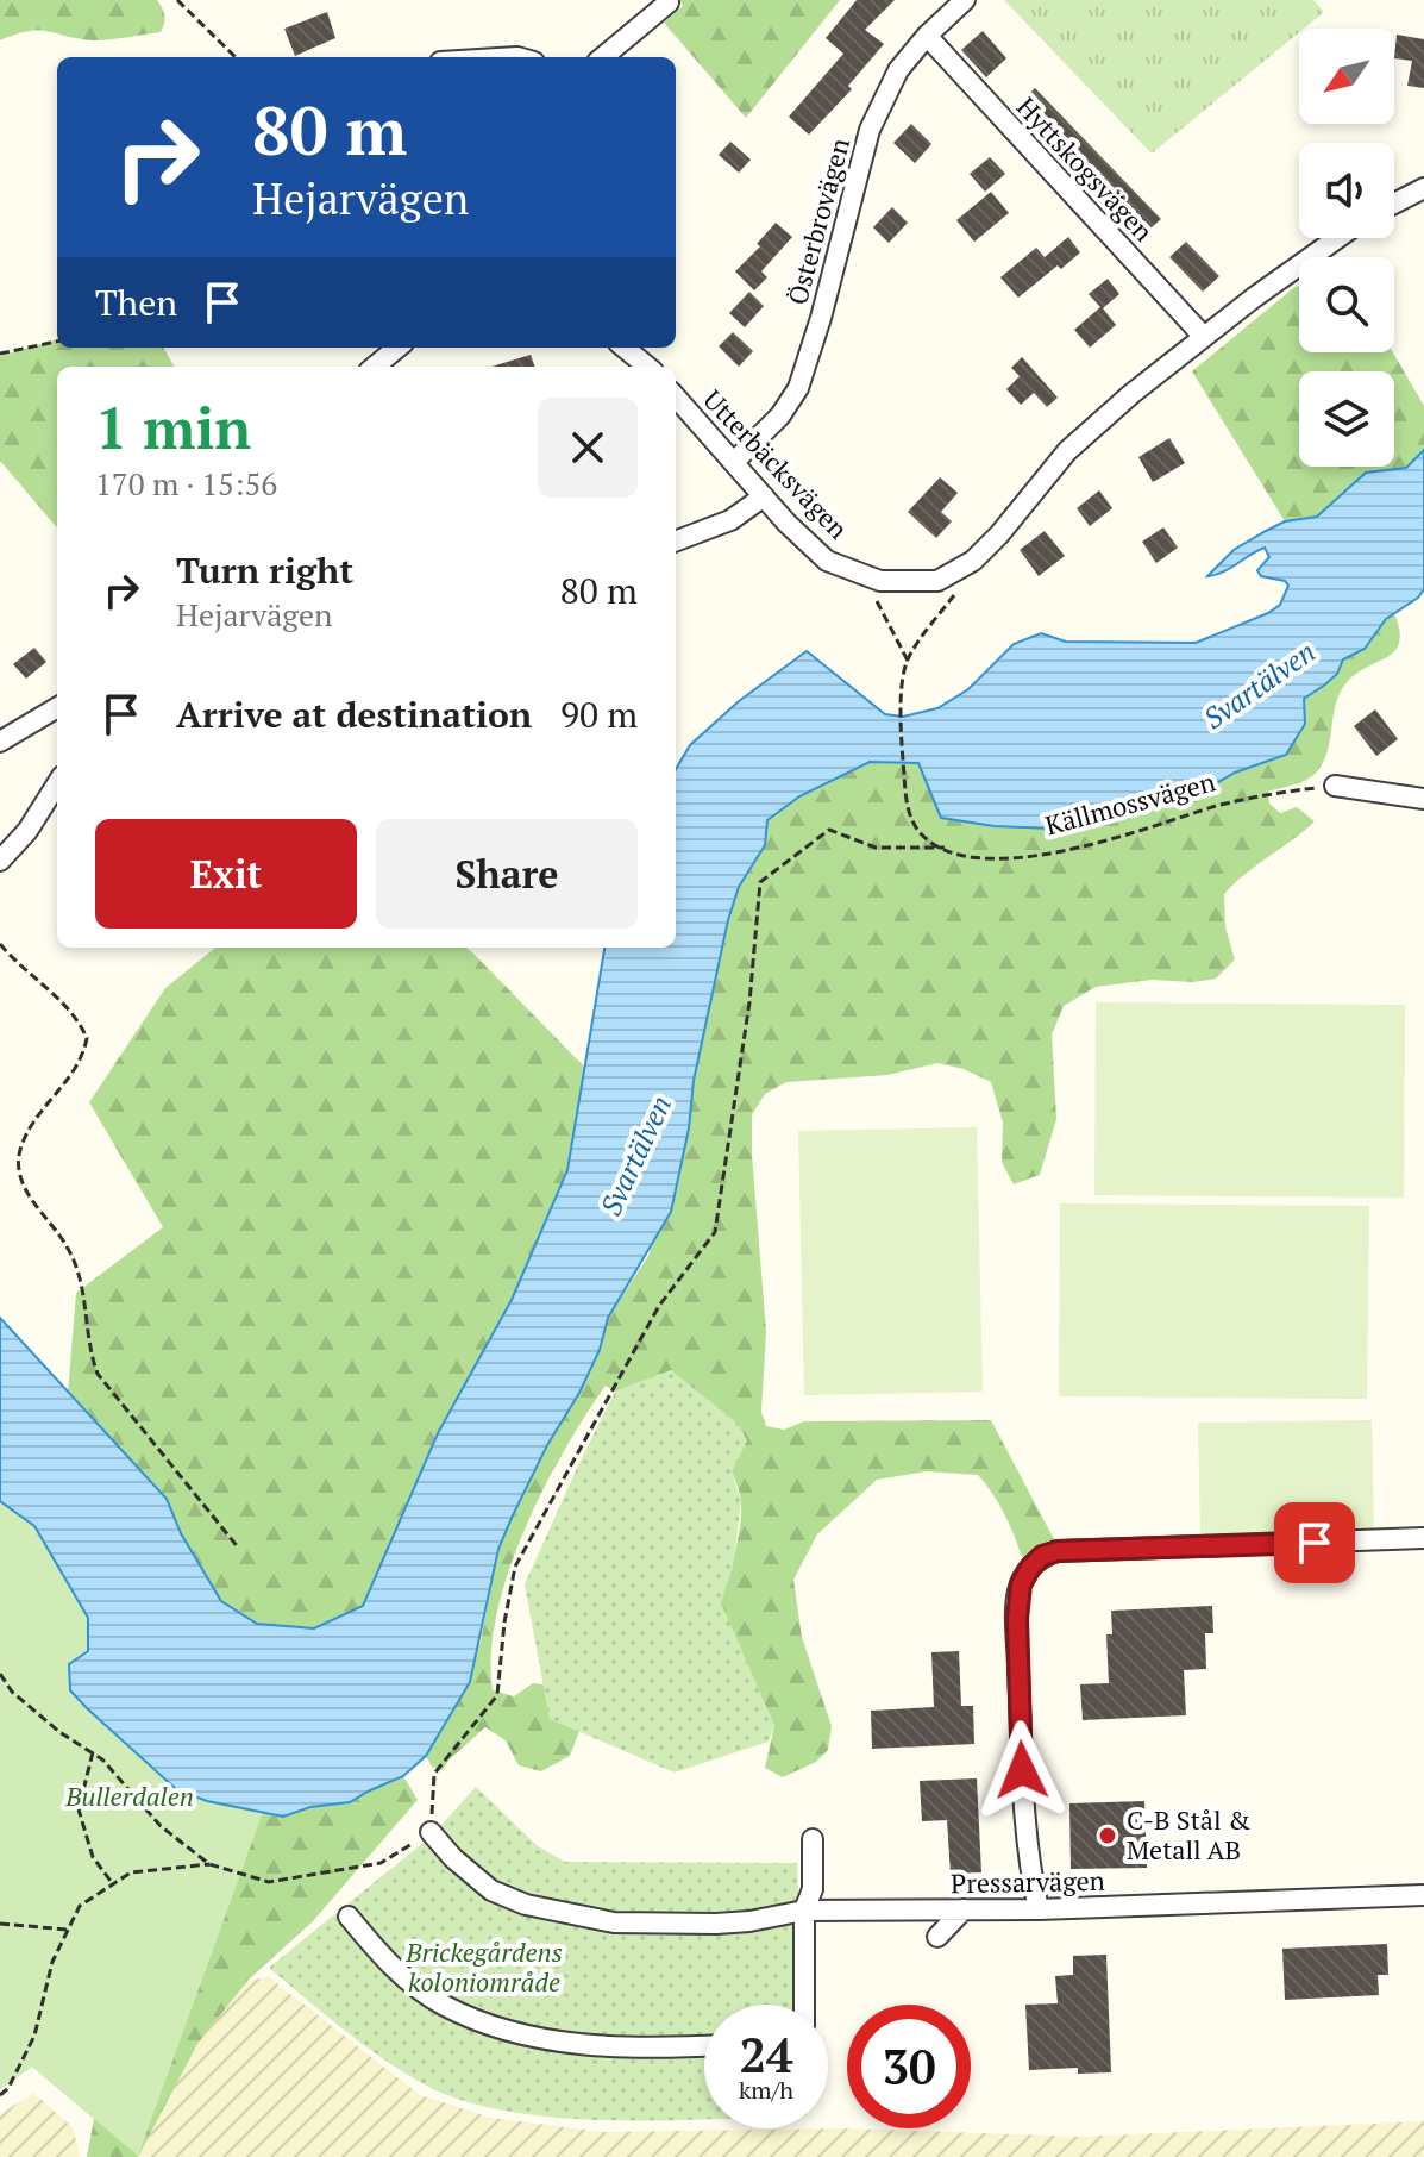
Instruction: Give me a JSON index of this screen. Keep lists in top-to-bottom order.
{
  "streets": {
    "street": [
      "Hyttskogsvägen",
      "Österbrovägen",
      "Utterbäcksvägen",
      "Pressarvägen"
    ],
    "path": ["Källmossvägen"]
  },
  "crossings": [
    ["Hyttskogsvägen", "Österbrovägen"],
    ["Hyttskogsvägen", "Utterbäcksvägen"],
    ["Österbrovägen", "Utterbäcksvägen"],
    ["Källmossvägen", "Pressarvägen"]
  ],
  "water": ["Svartälven"],
  "parks": ["Bullerdalen", "Brickegårdens koloniområde"],
  "places": ["C-B Stål & Metall AB"],
  "north": "bottom left",
  "page": {
    "turn": ["80 m", "Hejarvägen"],
    "then": "Then",
    "heading": ["1 min", "170 m · 15:56"],
    "list": [
      {
        "name": "Turn right",
        "note": "Hejarvägen",
        "value": "80 m"
      },
      {
        "name": "Arrive at destination",
        "value": "90 m"
      }
    ],
    "buttons": ["Exit", "Share"],
    "speed": "24 km/h",
    "limit": "30"
  }
}
